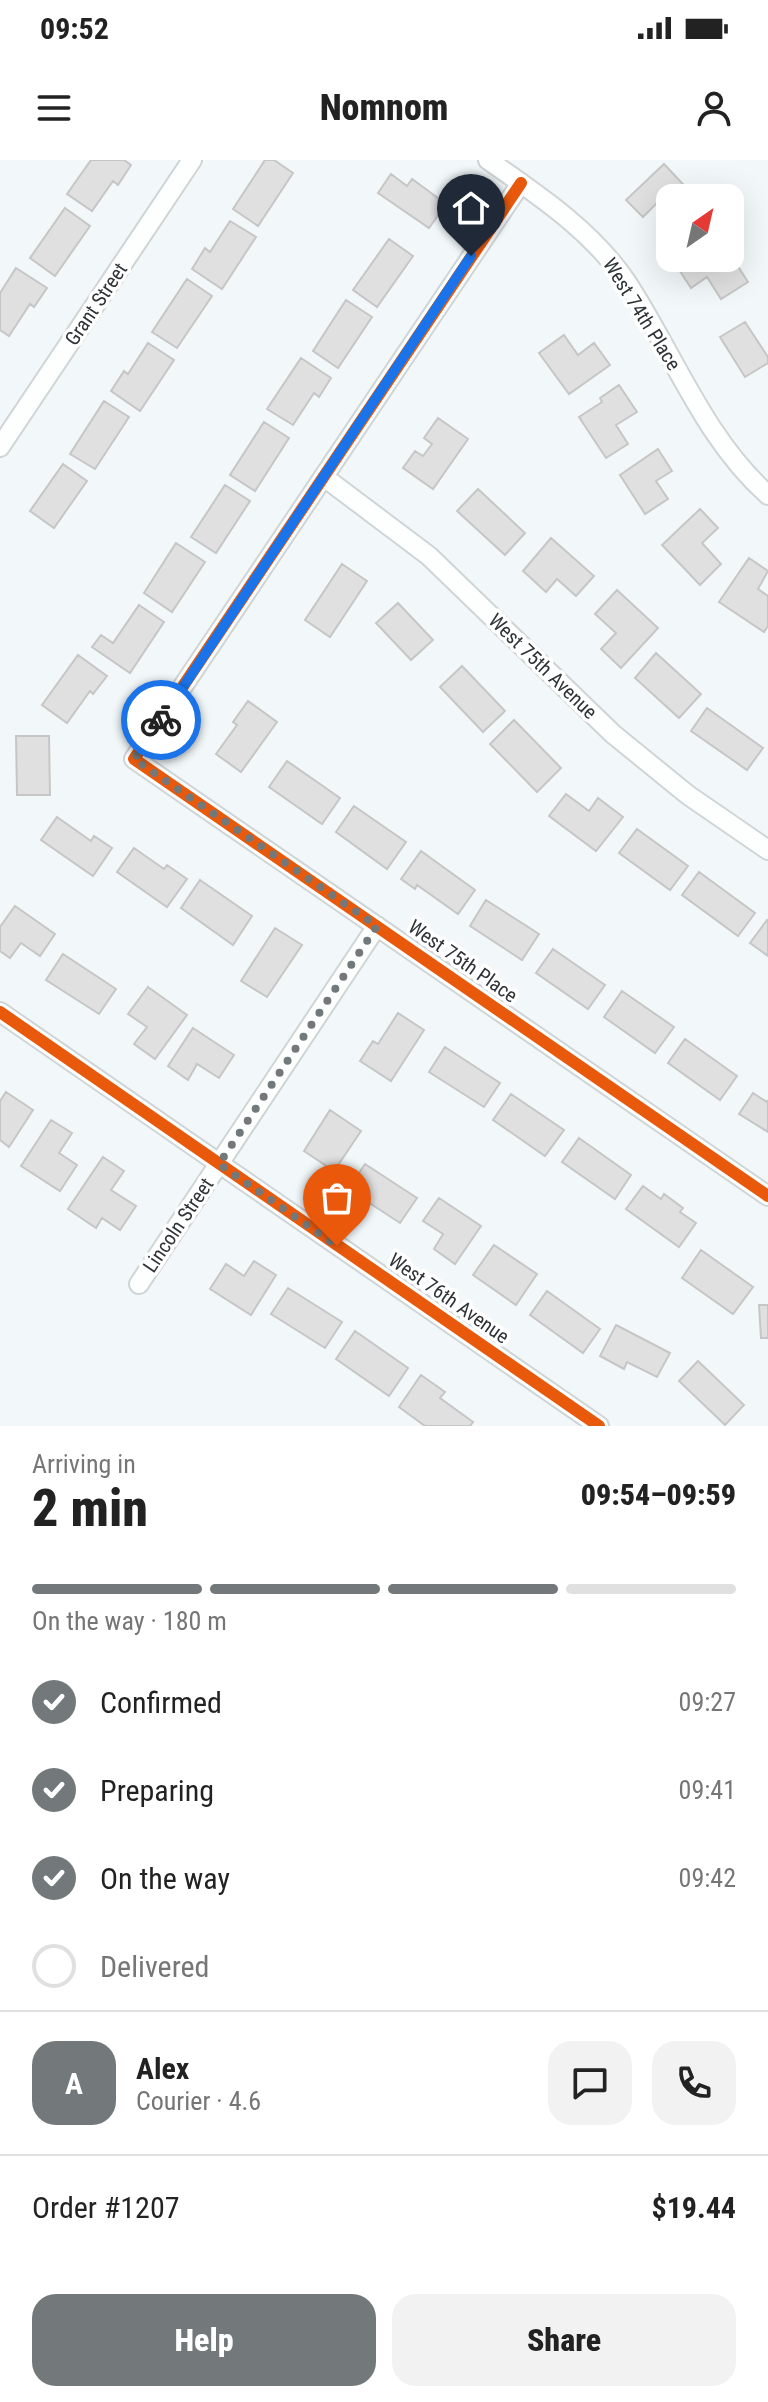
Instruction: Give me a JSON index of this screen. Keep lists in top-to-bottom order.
{
  "streets": {
    "street": [
      "Grant Street",
      "West 74th Place",
      "West 75th Avenue",
      "West 75th Place",
      "Lincoln Street",
      "West 76th Avenue"
    ]
  },
  "crossings": [
    ["West 75th Avenue", "West 75th Place"],
    ["West 75th Place", "Lincoln Street"],
    ["Lincoln Street", "West 76th Avenue"]
  ],
  "north": "top right",
  "page": {
    "status": "09:52",
    "header": "Nomnom",
    "heading": ["2 min", "Arriving in", "09:54–09:59"],
    "panel": [
      "Alex",
      "Courier · 4.6",
      "Order #1207",
      "$19.44"
    ],
    "bar": "On the way · 180 m",
    "list": [
      ["Confirmed", "09:27"],
      ["Preparing", "09:41"],
      ["On the way", "09:42"],
      "Delivered"
    ],
    "round": "A",
    "buttons": ["Help", "Share"]
  }
}
